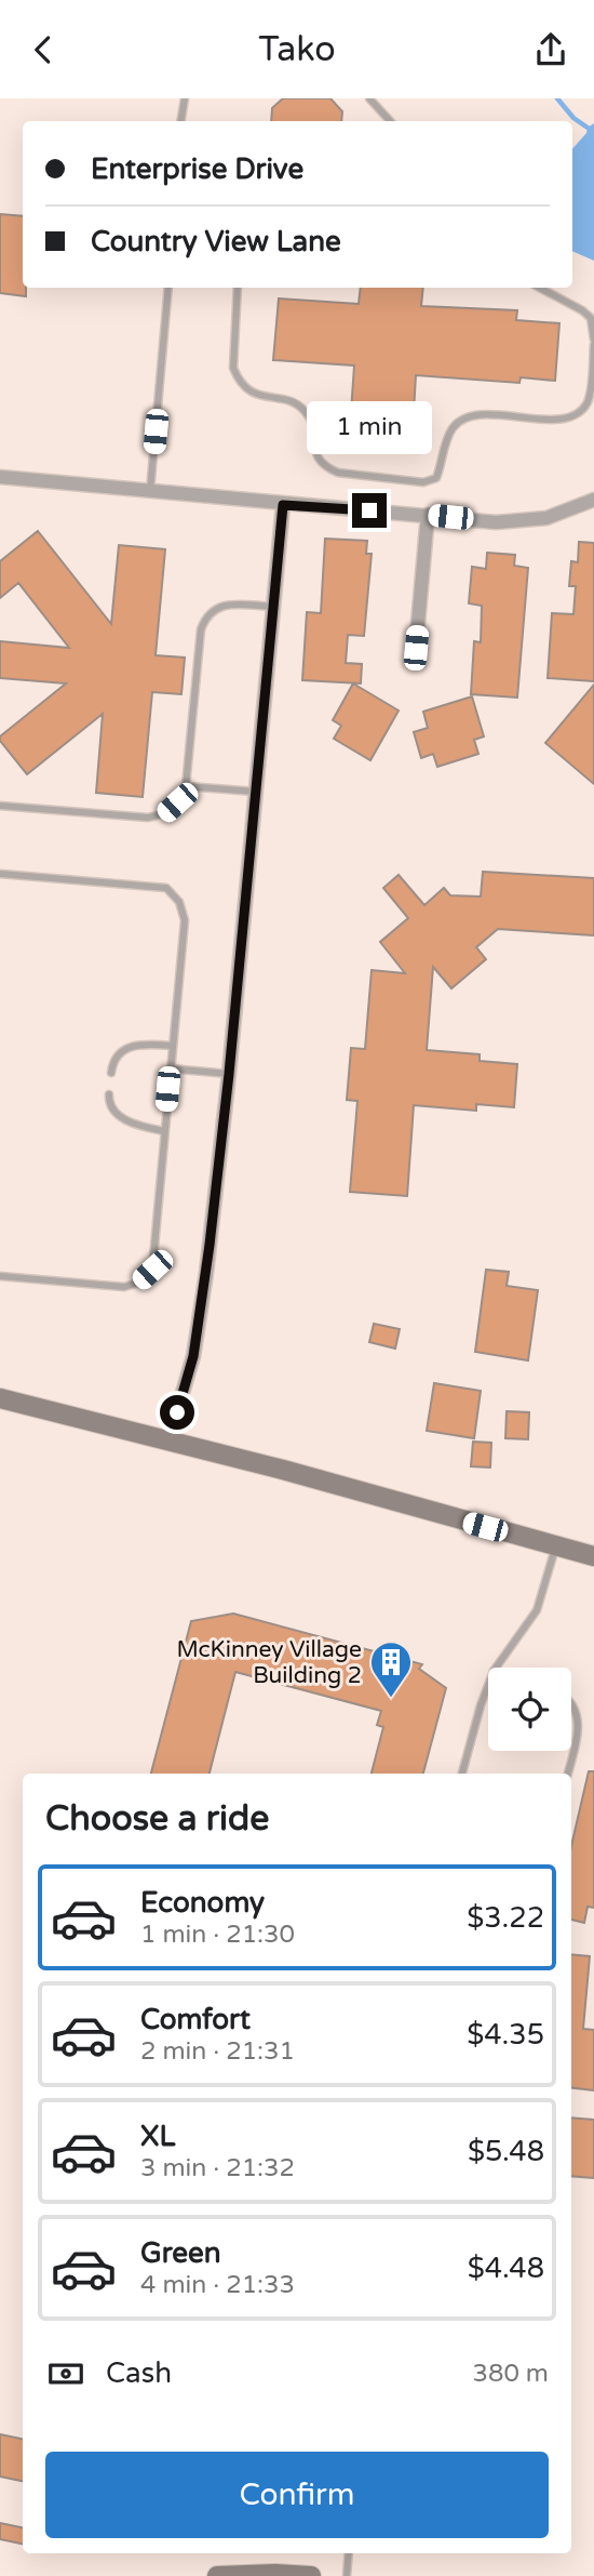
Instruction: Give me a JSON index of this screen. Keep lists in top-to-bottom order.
{
  "places": {
    "building": ["McKinney Village Building 2"]
  },
  "page": {
    "header": "Tako",
    "banner": ["Enterprise Drive", "Country View Lane"],
    "bubble": "1 min",
    "heading": "Choose a ride",
    "list": [
      {
        "name": "Economy",
        "note": "1 min · 21:30",
        "value": "$3.22"
      },
      {
        "name": "Comfort",
        "note": "2 min · 21:31",
        "value": "$4.35"
      },
      {
        "name": "XL",
        "note": "3 min · 21:32",
        "value": "$5.48"
      },
      {
        "name": "Green",
        "note": "4 min · 21:33",
        "value": "$4.48"
      }
    ],
    "pay": ["Cash", "380 m"],
    "buttons": "Confirm"
  }
}
